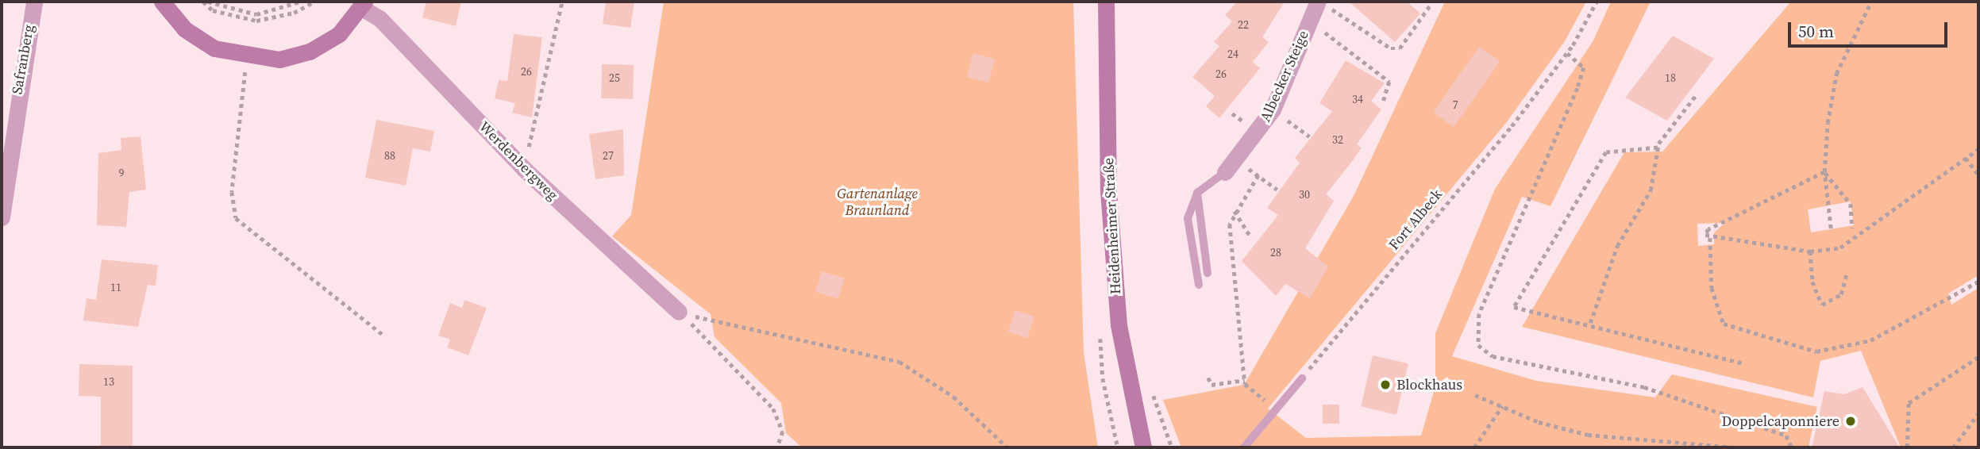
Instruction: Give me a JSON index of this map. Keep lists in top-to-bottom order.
{
  "streets": {
    "main road": ["Heidenheimer Straße"],
    "street": ["Safranberg", "Albecker Steige", "Werdenbergweg"],
    "path": ["Fort Albeck"]
  },
  "parks": ["Gartenanlage Braunland"],
  "places": ["Blockhaus", "Doppelcaponniere"],
  "house_numbers": [
    "22",
    "24",
    "26",
    "26",
    "25",
    "18",
    "34",
    "7",
    "32",
    "88",
    "27",
    "9",
    "30",
    "28",
    "11",
    "13"
  ],
  "scale_bar": "50 m"
}
